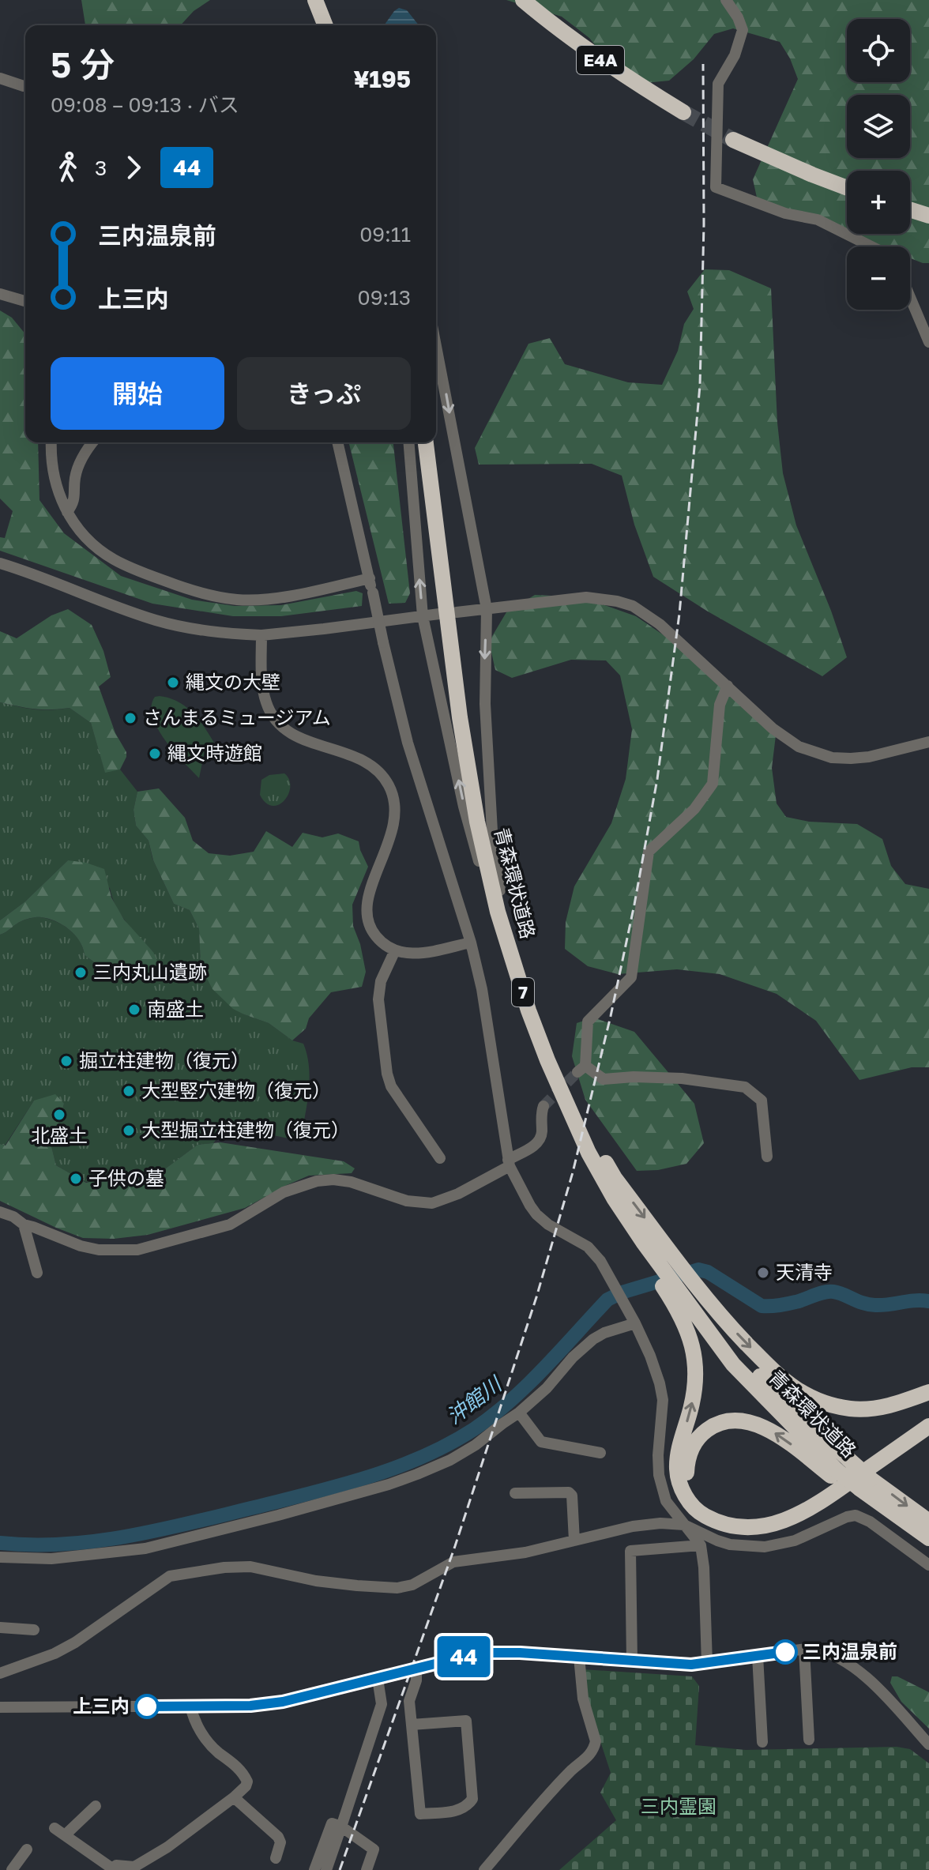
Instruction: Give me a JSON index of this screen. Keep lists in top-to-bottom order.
{
  "streets": {
    "highway": ["E4A", "青森環状道路", "7"]
  },
  "water": ["沖館川"],
  "parks": ["三内霊園"],
  "places": [
    "縄文の大壁",
    "さんまるミュージアム",
    "縄文時遊館",
    "三内丸山遺跡",
    "南盛土",
    "掘立柱建物（復元）",
    "大型竪穴建物（復元）",
    "北盛土",
    "大型掘立柱建物（復元）",
    "子供の墓",
    "天清寺",
    "三内温泉前",
    "上三内"
  ],
  "lines": ["bus line 44"],
  "page": {
    "on_map": "44",
    "map_buttons": ["+", "−"],
    "heading": ["5 分", "09:08 – 09:13 · バス", "¥195"],
    "legs": ["3", "44"],
    "list": [
      {
        "name": "三内温泉前",
        "value": "09:11"
      },
      {
        "name": "上三内",
        "value": "09:13"
      }
    ],
    "buttons": ["開始", "きっぷ"]
  }
}
